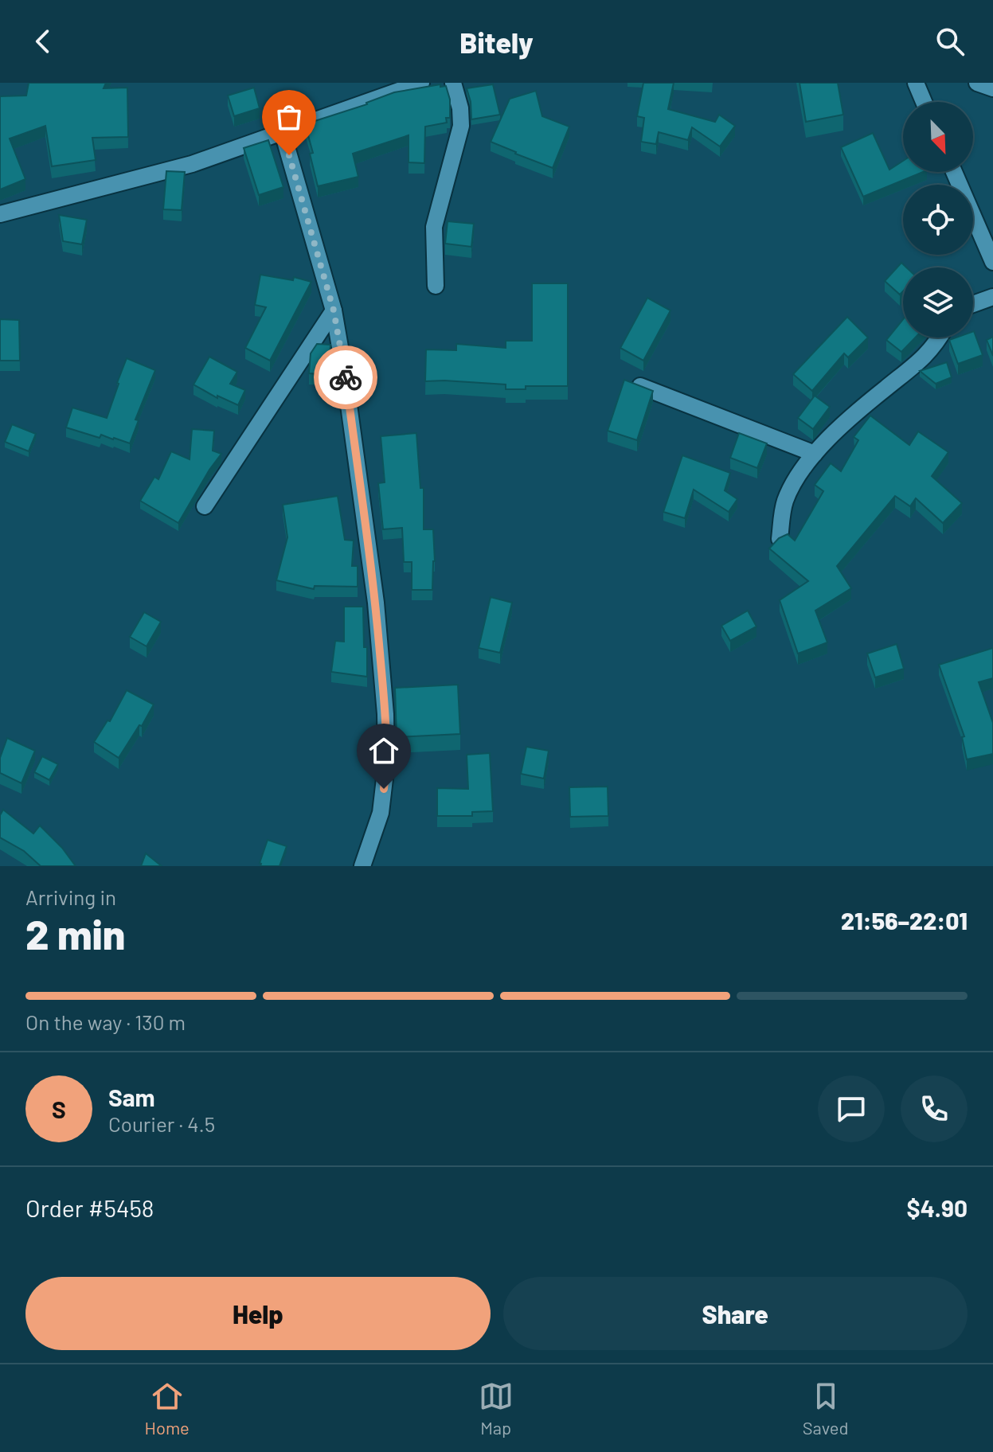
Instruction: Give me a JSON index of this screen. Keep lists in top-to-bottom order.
{
  "north": "bottom right",
  "page": {
    "header": "Bitely",
    "heading": ["2 min", "Arriving in", "21:56–22:01"],
    "panel": [
      "Sam",
      "Courier · 4.5",
      "Order #5458",
      "$4.90"
    ],
    "bar": "On the way · 130 m",
    "round": "S",
    "buttons": ["Help", "Share"],
    "tabs": ["Home", "Map", "Saved"]
  }
}
